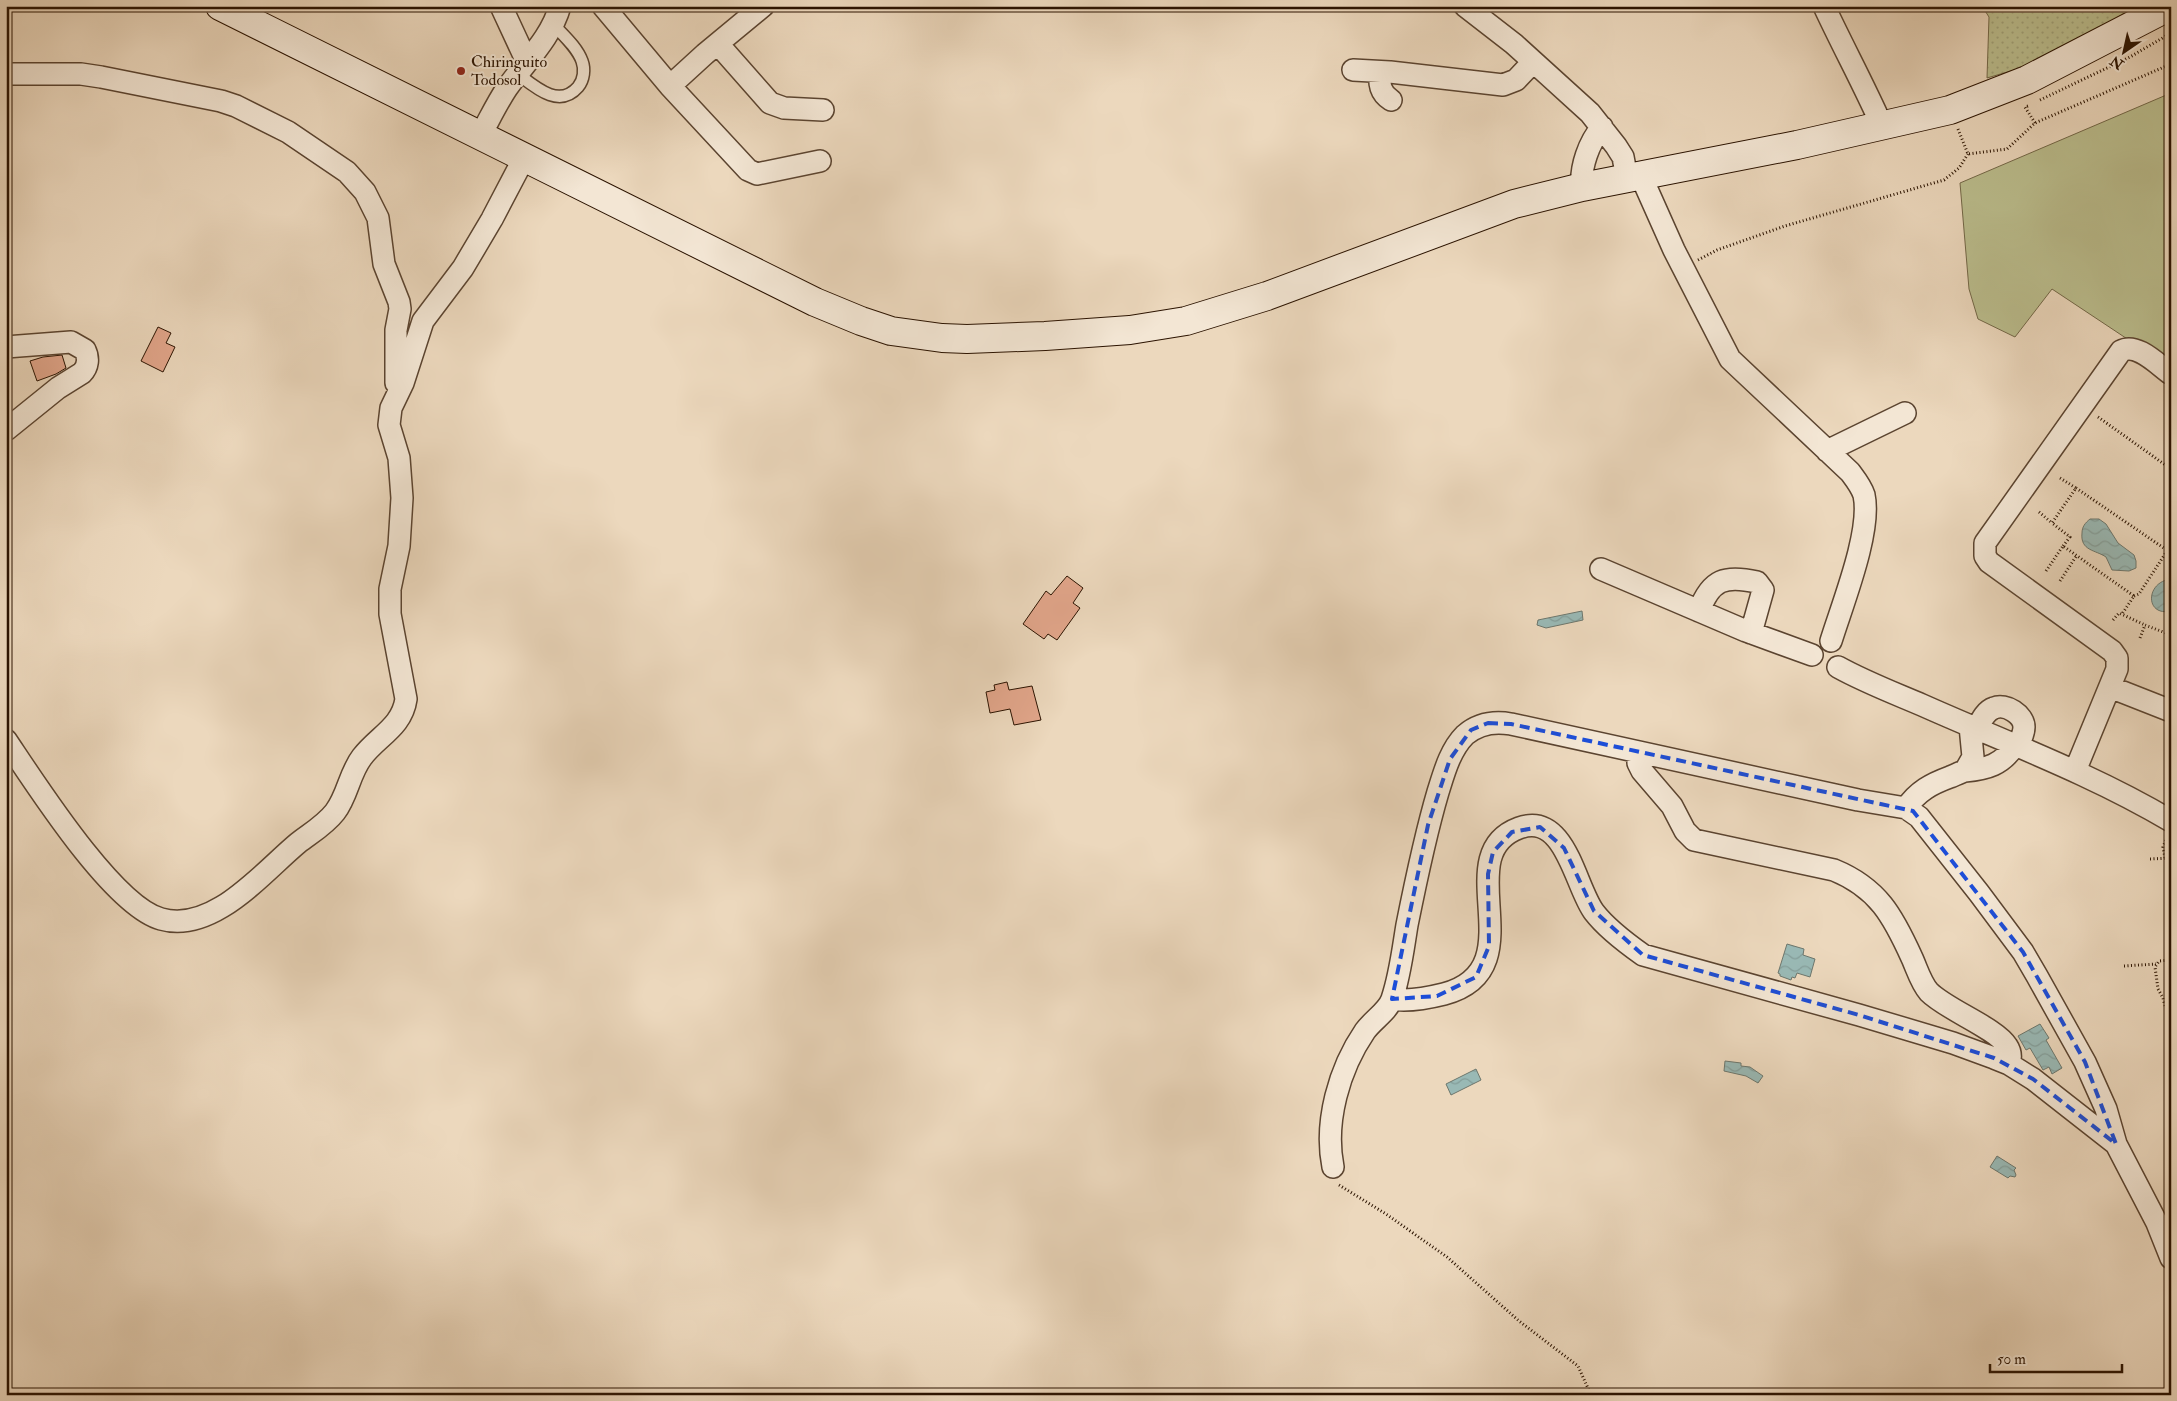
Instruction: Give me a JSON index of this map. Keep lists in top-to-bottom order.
{
  "places": ["Chiringuito Todosol"],
  "scale_bar": "50 m",
  "north": "bottom left"
}
